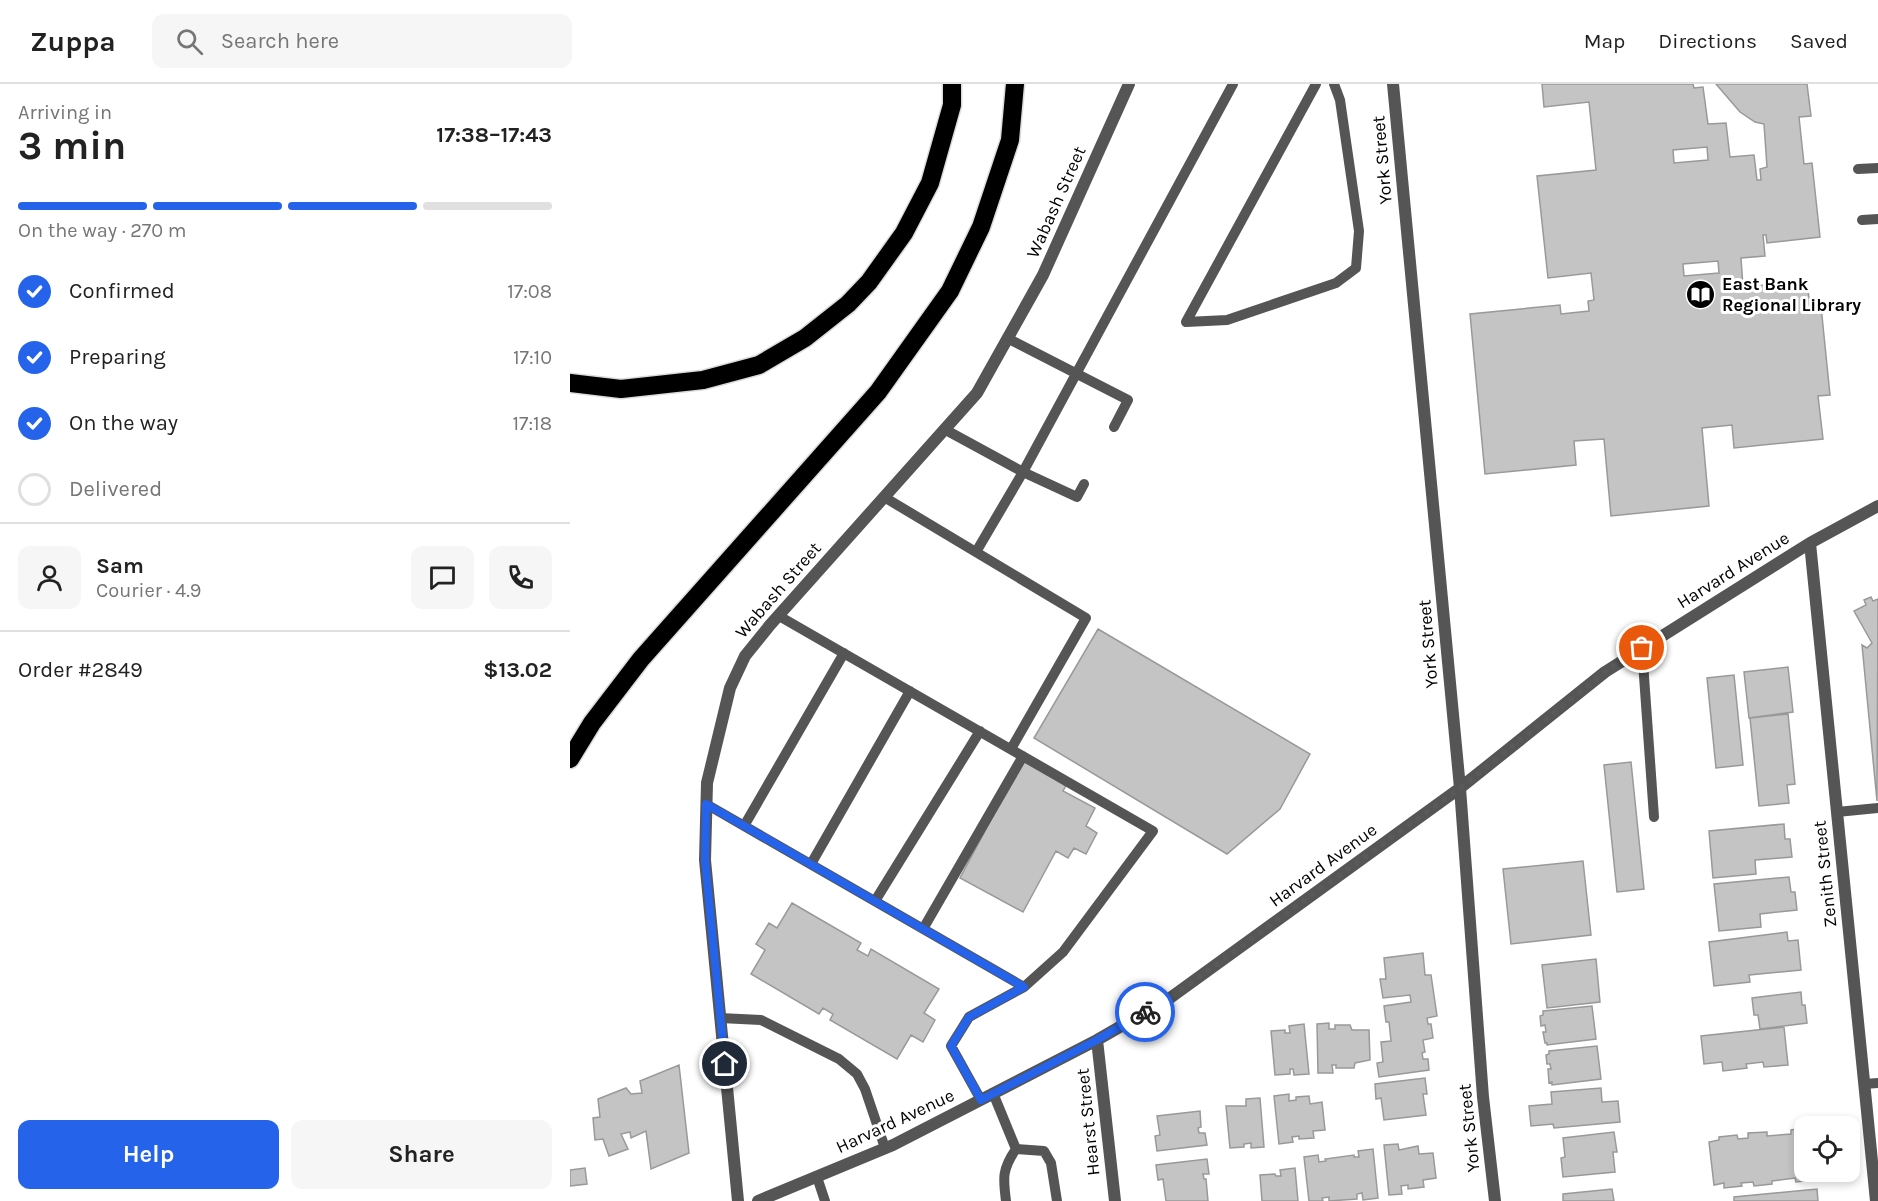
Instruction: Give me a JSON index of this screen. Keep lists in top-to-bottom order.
{
  "streets": {
    "street": [
      "York Street",
      "Wabash Street",
      "Harvard Avenue",
      "Zenith Street",
      "Hearst Street"
    ]
  },
  "crossings": [
    ["York Street", "Harvard Avenue"],
    ["Harvard Avenue", "Zenith Street"],
    ["Harvard Avenue", "Hearst Street"]
  ],
  "places": {
    "library": ["East Bank Regional Library"]
  },
  "page": {
    "header": "Zuppa",
    "search": "Search here",
    "nav": ["Map", "Directions", "Saved"],
    "heading": ["3 min", "Arriving in", "17:38–17:43"],
    "panel": [
      "Sam",
      "Courier · 4.9",
      "Order #2849",
      "$13.02"
    ],
    "bar": "On the way · 270 m",
    "list": [
      ["Confirmed", "17:08"],
      ["Preparing", "17:10"],
      ["On the way", "17:18"],
      "Delivered"
    ],
    "buttons": ["Help", "Share"]
  }
}
